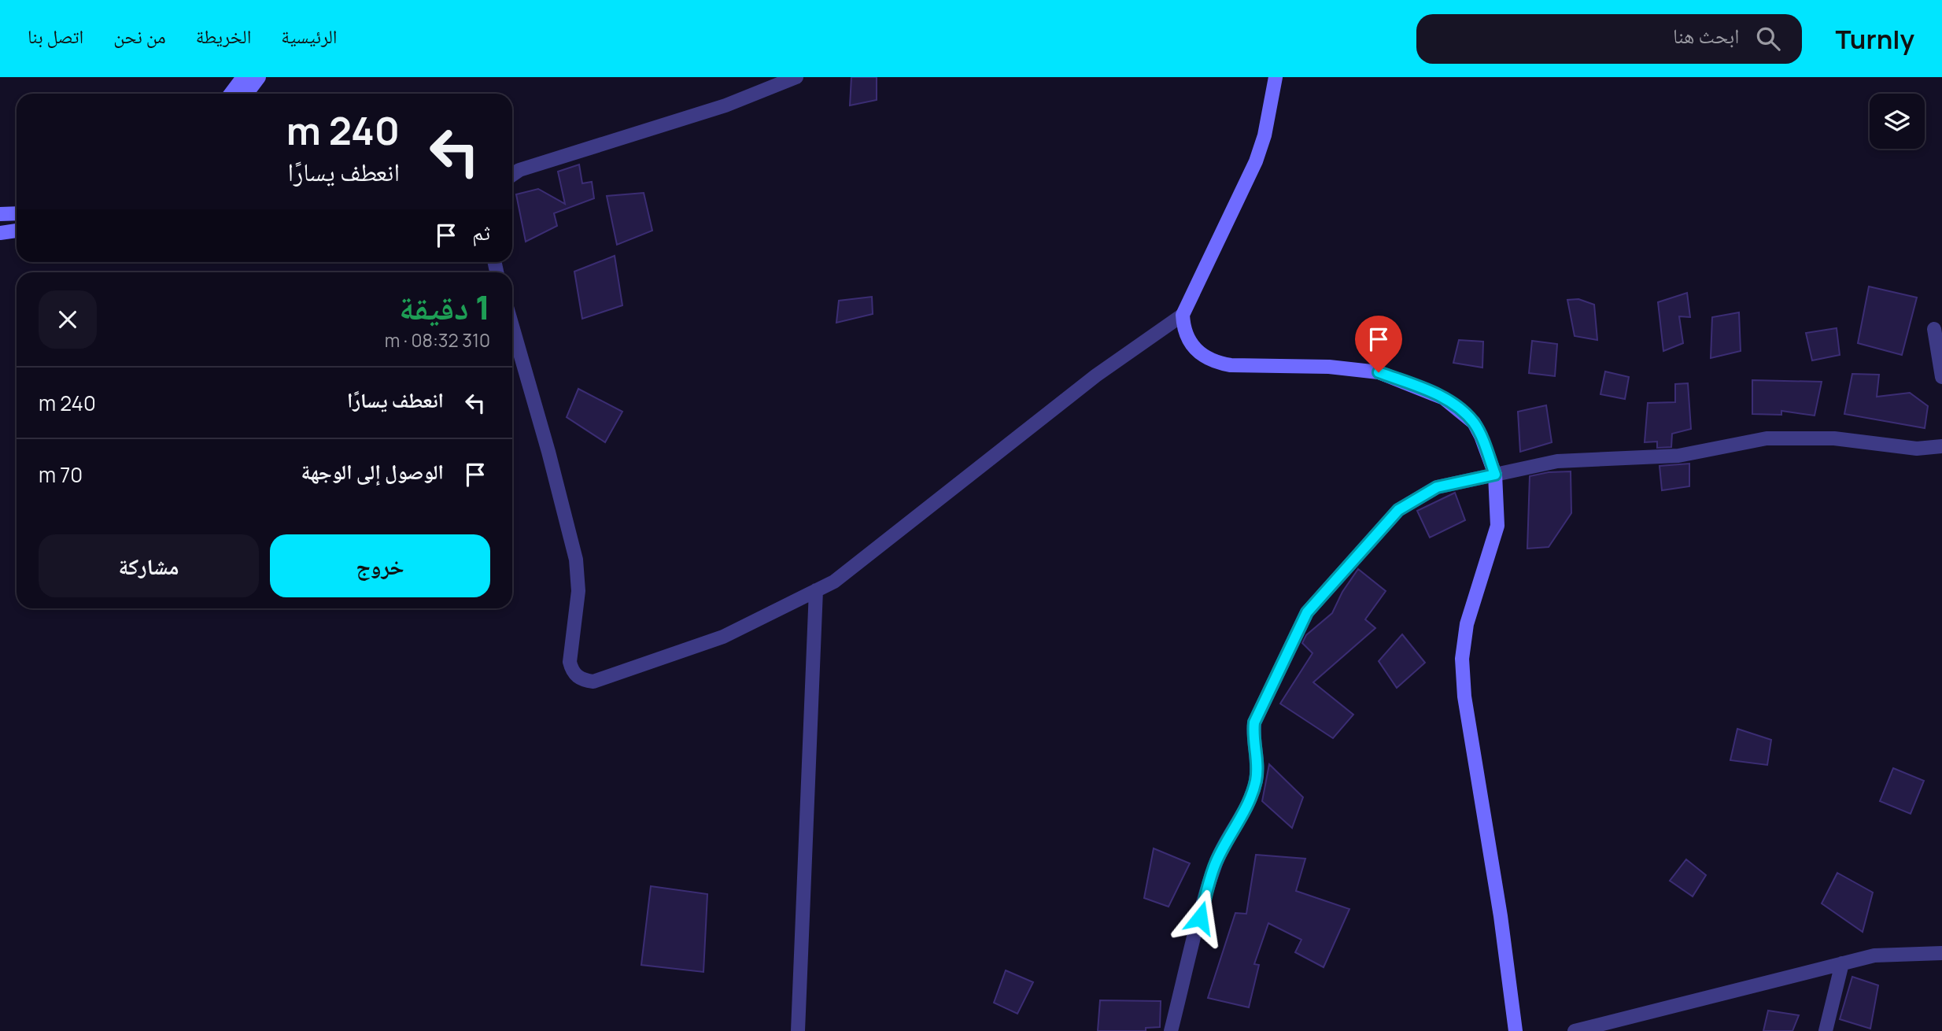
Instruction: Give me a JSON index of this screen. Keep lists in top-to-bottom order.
{
  "page": {
    "header": "Turnly",
    "search": "ابحث هنا",
    "nav": [
      "الرئيسية",
      "الخريطة",
      "من نحن",
      "اتصل بنا"
    ],
    "turn": ["240 m", "انعطف يسارًا"],
    "then": "ثم",
    "heading": ["1 دقيقة", "310 m · 08:32"],
    "list": [
      {
        "name": "انعطف يسارًا",
        "value": "240 m"
      },
      {
        "name": "الوصول إلى الوجهة",
        "value": "70 m"
      }
    ],
    "buttons": ["خروج", "مشاركة"]
  }
}
